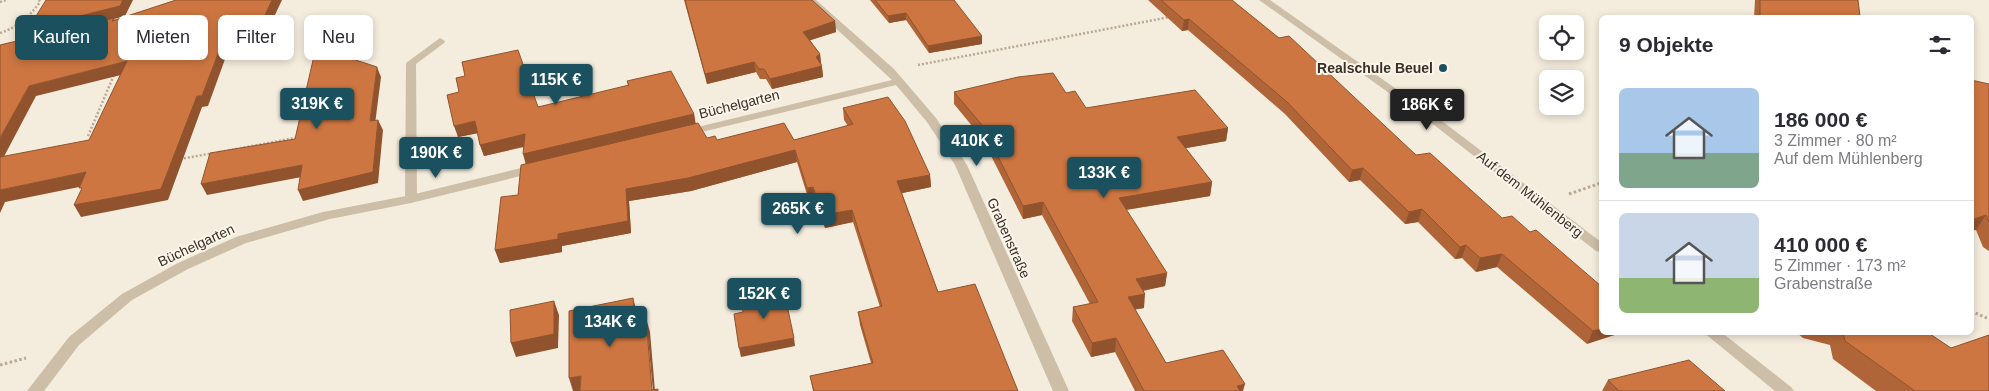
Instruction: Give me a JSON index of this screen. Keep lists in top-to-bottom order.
{
  "streets": {
    "street": ["Büchelgarten", "Auf dem Mühlenberg", "Grabenstraße"]
  },
  "crossings": [
    ["Büchelgarten", "Grabenstraße"]
  ],
  "places": ["Realschule Beuel"],
  "page": {
    "chip": [
      "Kaufen",
      "Mieten",
      "Filter",
      "Neu"
    ],
    "heading": "9 Objekte",
    "price": [
      "115K €",
      "319K €",
      "186K €",
      "410K €",
      "190K €",
      "133K €",
      "265K €",
      "152K €",
      "134K €"
    ],
    "list": [
      {
        "name": "186 000 €",
        "note": "3 Zimmer · 80 m² · Auf dem Mühlenberg"
      },
      {
        "name": "410 000 €",
        "note": "5 Zimmer · 173 m² · Grabenstraße"
      }
    ]
  }
}
